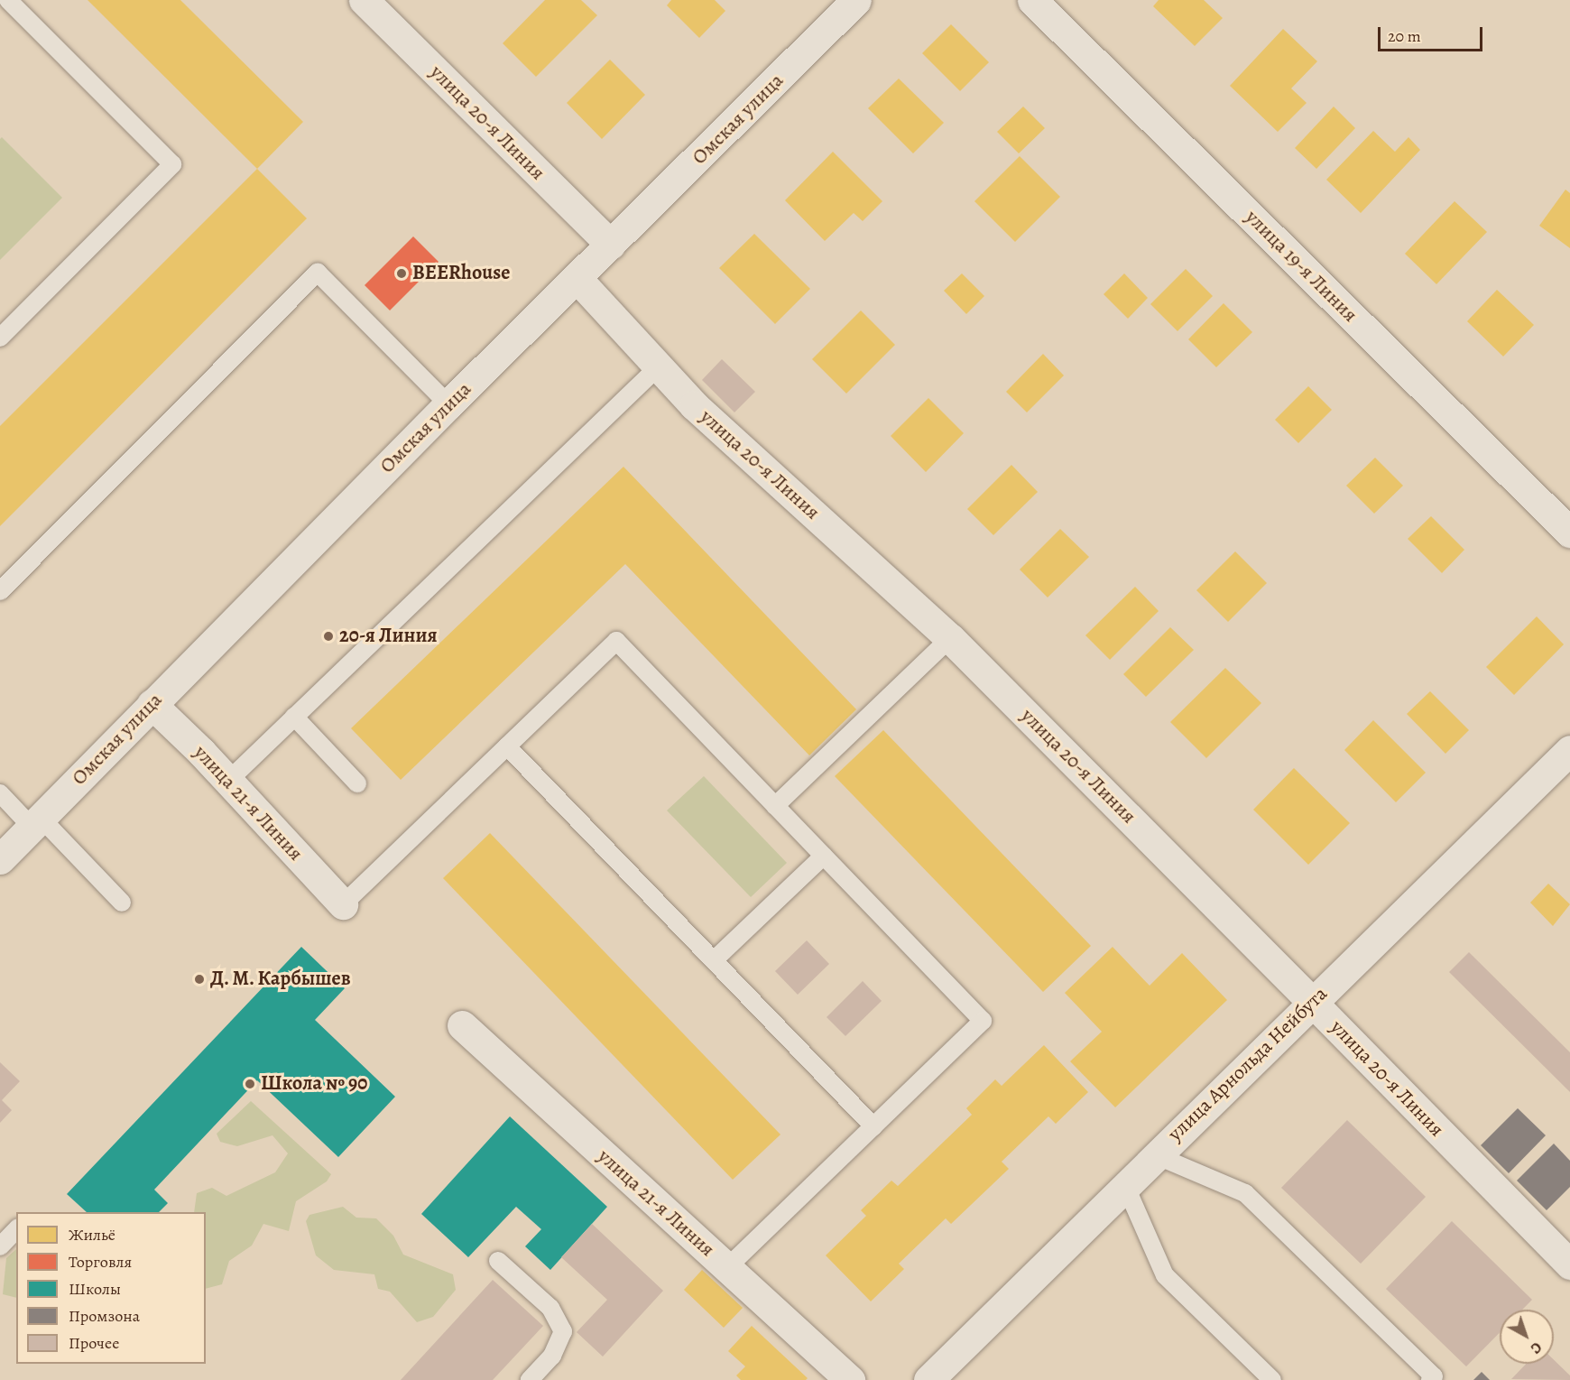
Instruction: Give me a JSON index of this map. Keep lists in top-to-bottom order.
{
  "streets": {
    "street": [
      "Омская улица",
      "улица 20-я Линия",
      "улица 19-я Линия",
      "улица 21-я Линия",
      "улица Арнольда Нейбута"
    ]
  },
  "crossings": [
    ["Омская улица", "улица 20-я Линия"],
    ["Омская улица", "улица 21-я Линия"],
    ["улица 20-я Линия", "улица Арнольда Нейбута"]
  ],
  "places": [
    "BEERhouse",
    "20-я Линия",
    "Д. М. Карбышев",
    "Школа № 90"
  ],
  "legend": [
    "Жильё",
    "Торговля",
    "Школы",
    "Промзона",
    "Прочее"
  ],
  "scale_bar": "20 m",
  "north": "bottom right"
}
